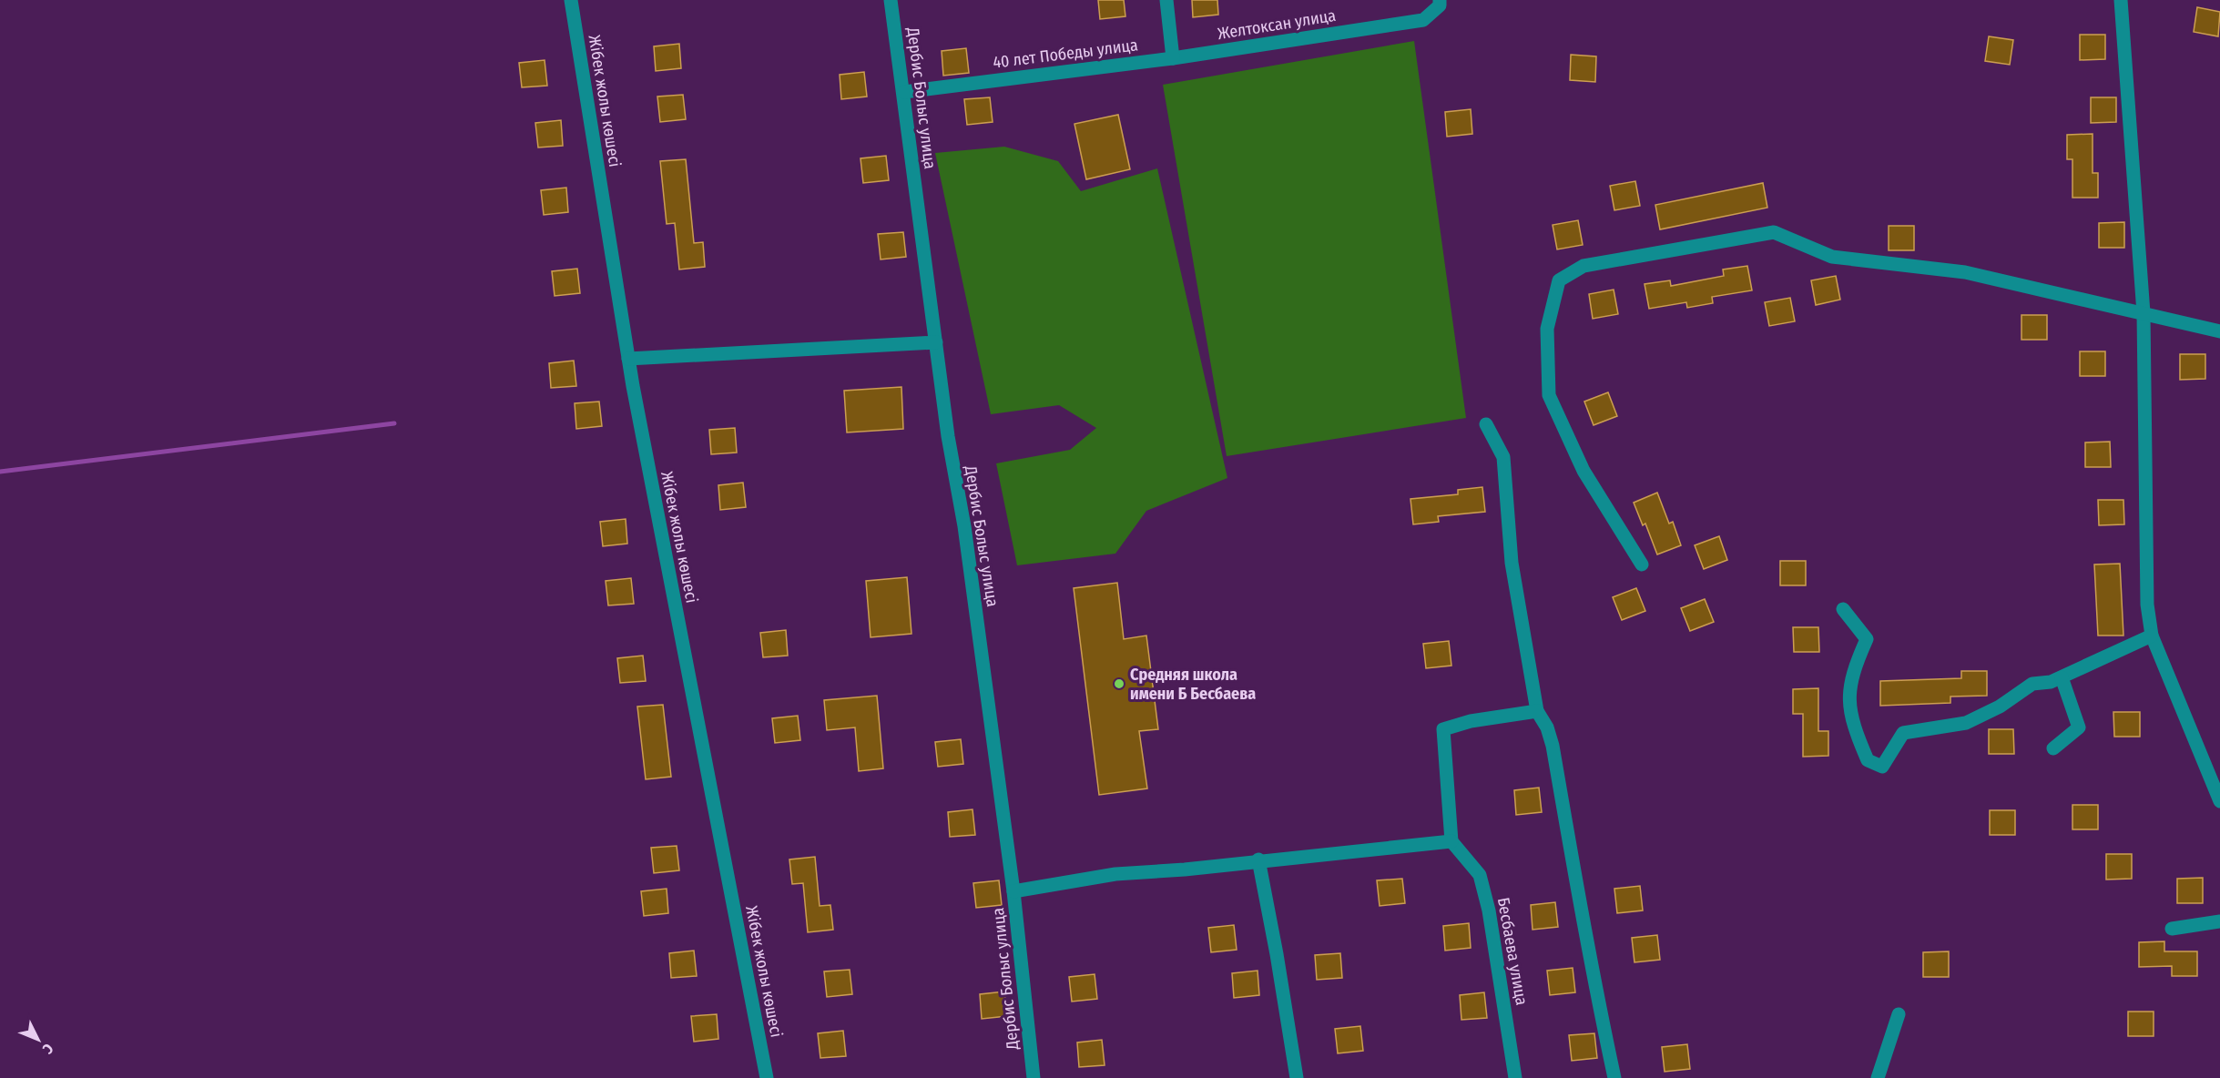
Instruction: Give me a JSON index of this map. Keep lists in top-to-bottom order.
{
  "streets": {
    "street": [
      "Желтоксан улица",
      "40 лет Победы улица",
      "Дербис Болыс улица",
      "Жібек жолы көшесі",
      "Бесбаева улица"
    ]
  },
  "crossings": [
    ["Желтоксан улица", "40 лет Победы улица"],
    ["40 лет Победы улица", "Дербис Болыс улица"]
  ],
  "places": ["Средняя школа имени Б Бесбаева"],
  "north": "bottom right"
}
